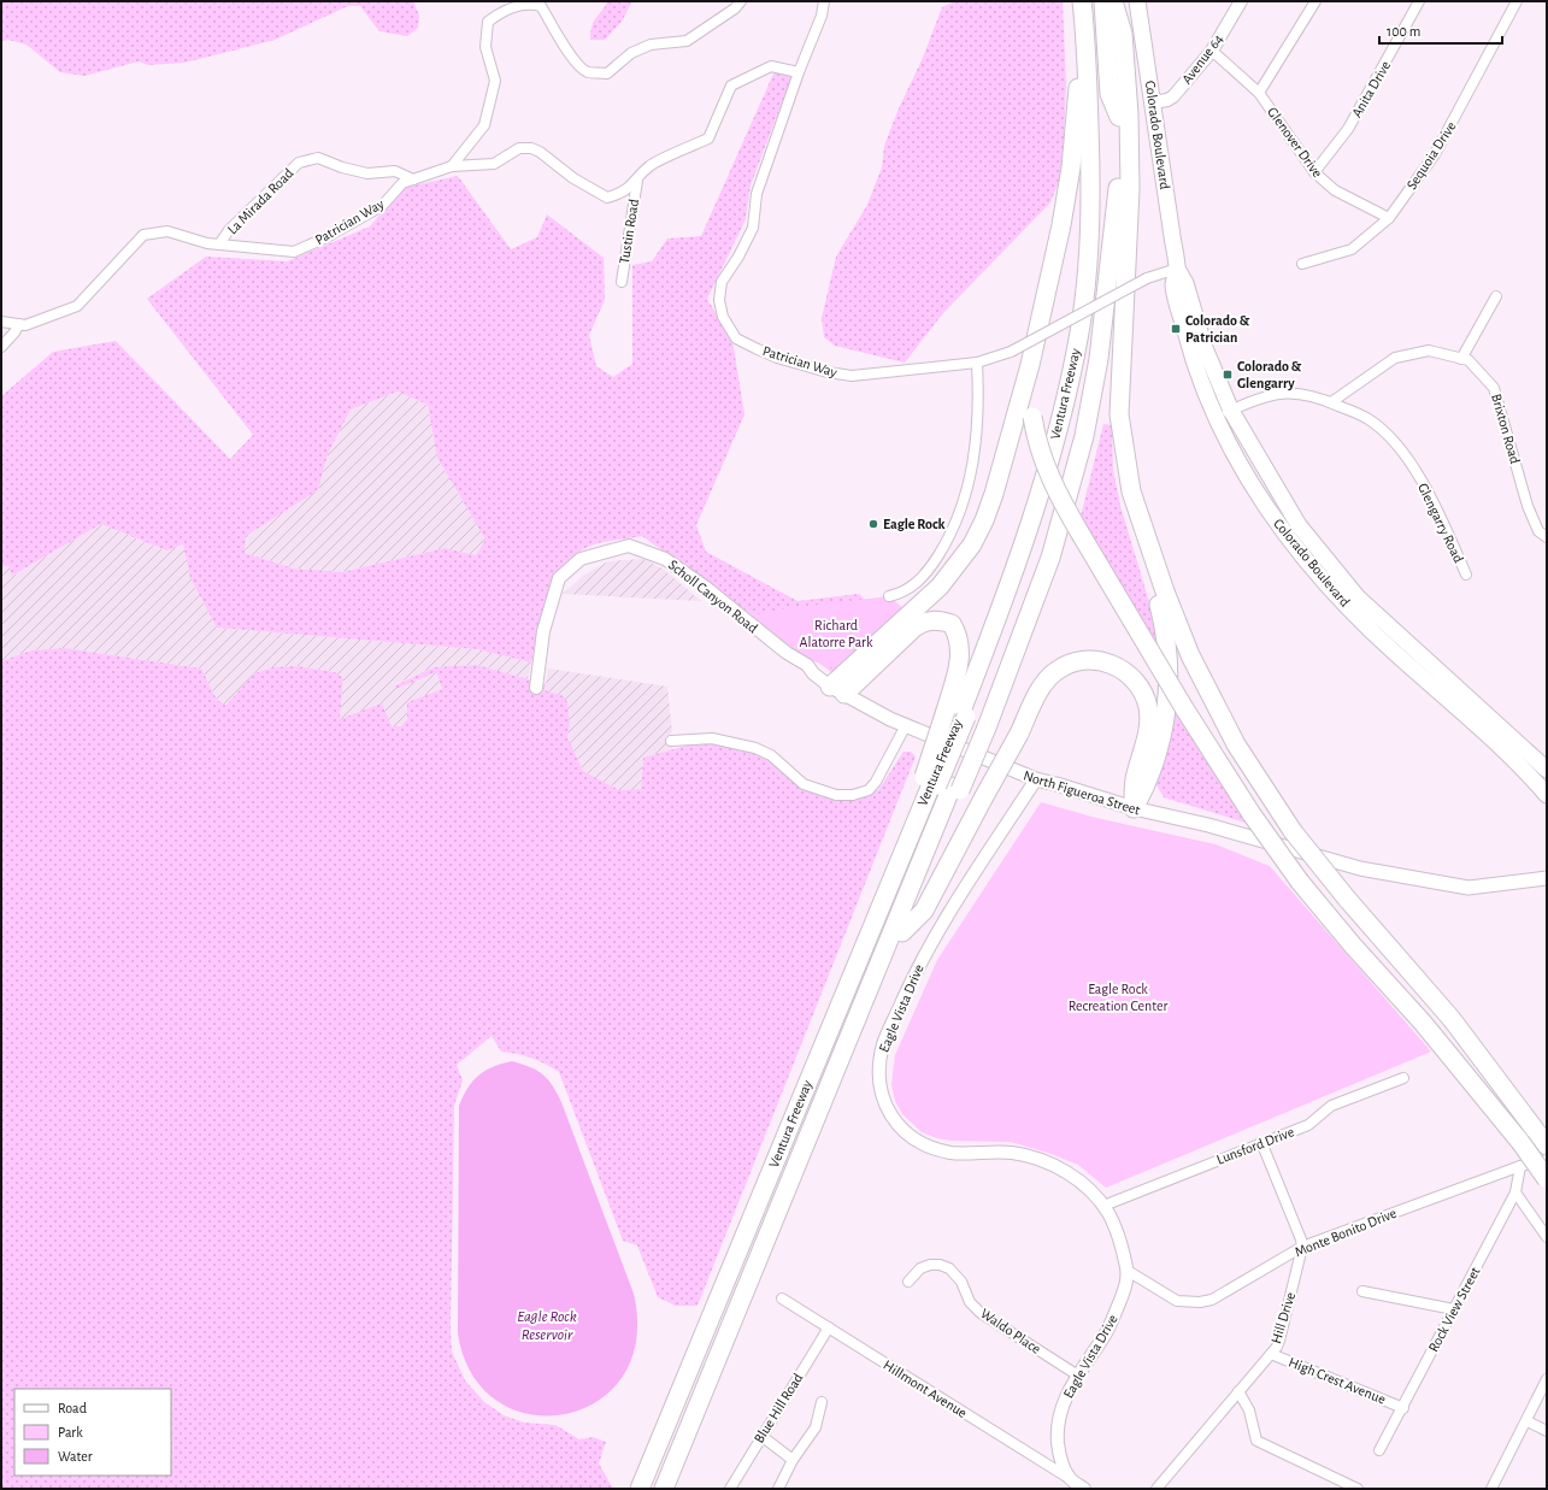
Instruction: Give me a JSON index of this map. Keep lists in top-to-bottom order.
{
  "streets": {
    "highway": ["Ventura Freeway"],
    "main road": ["Colorado Boulevard", "Scholl Canyon Road", "North Figueroa Street"],
    "street": [
      "Avenue 64",
      "Anita Drive",
      "Glenover Drive",
      "Sequoia Drive",
      "La Mirada Road",
      "Patrician Way",
      "Tustin Road",
      "Brixton Road",
      "Glengarry Road",
      "Eagle Vista Drive",
      "Lunsford Drive",
      "Monte Bonito Drive",
      "Rock View Street",
      "Hill Drive",
      "Waldo Place",
      "High Crest Avenue",
      "Hillmont Avenue",
      "Blue Hill Road"
    ]
  },
  "crossings": [
    ["Avenue 64", "Colorado Boulevard"],
    ["Avenue 64", "Glenover Drive"],
    ["Anita Drive", "Glenover Drive"],
    ["Colorado Boulevard", "Patrician Way"],
    ["Colorado Boulevard", "Glengarry Road"],
    ["Glenover Drive", "Sequoia Drive"],
    ["La Mirada Road", "Patrician Way"],
    ["Brixton Road", "Glengarry Road"],
    ["Scholl Canyon Road", "North Figueroa Street"],
    ["North Figueroa Street", "Eagle Vista Drive"],
    ["Eagle Vista Drive", "Lunsford Drive"],
    ["Eagle Vista Drive", "Monte Bonito Drive"],
    ["Eagle Vista Drive", "Waldo Place"],
    ["Eagle Vista Drive", "Hillmont Avenue"],
    ["Monte Bonito Drive", "Rock View Street"],
    ["Monte Bonito Drive", "Hill Drive"],
    ["Rock View Street", "High Crest Avenue"],
    ["Hill Drive", "High Crest Avenue"],
    ["Hillmont Avenue", "Blue Hill Road"]
  ],
  "water": ["Eagle Rock Reservoir"],
  "parks": ["Richard Alatorre Park", "Eagle Rock Recreation Center"],
  "places": {
    "transit": ["Colorado & Patrician", "Colorado & Glengarry"],
    "other": ["Eagle Rock"]
  },
  "legend": ["Road", "Park", "Water"],
  "scale_bar": "100 m"
}
